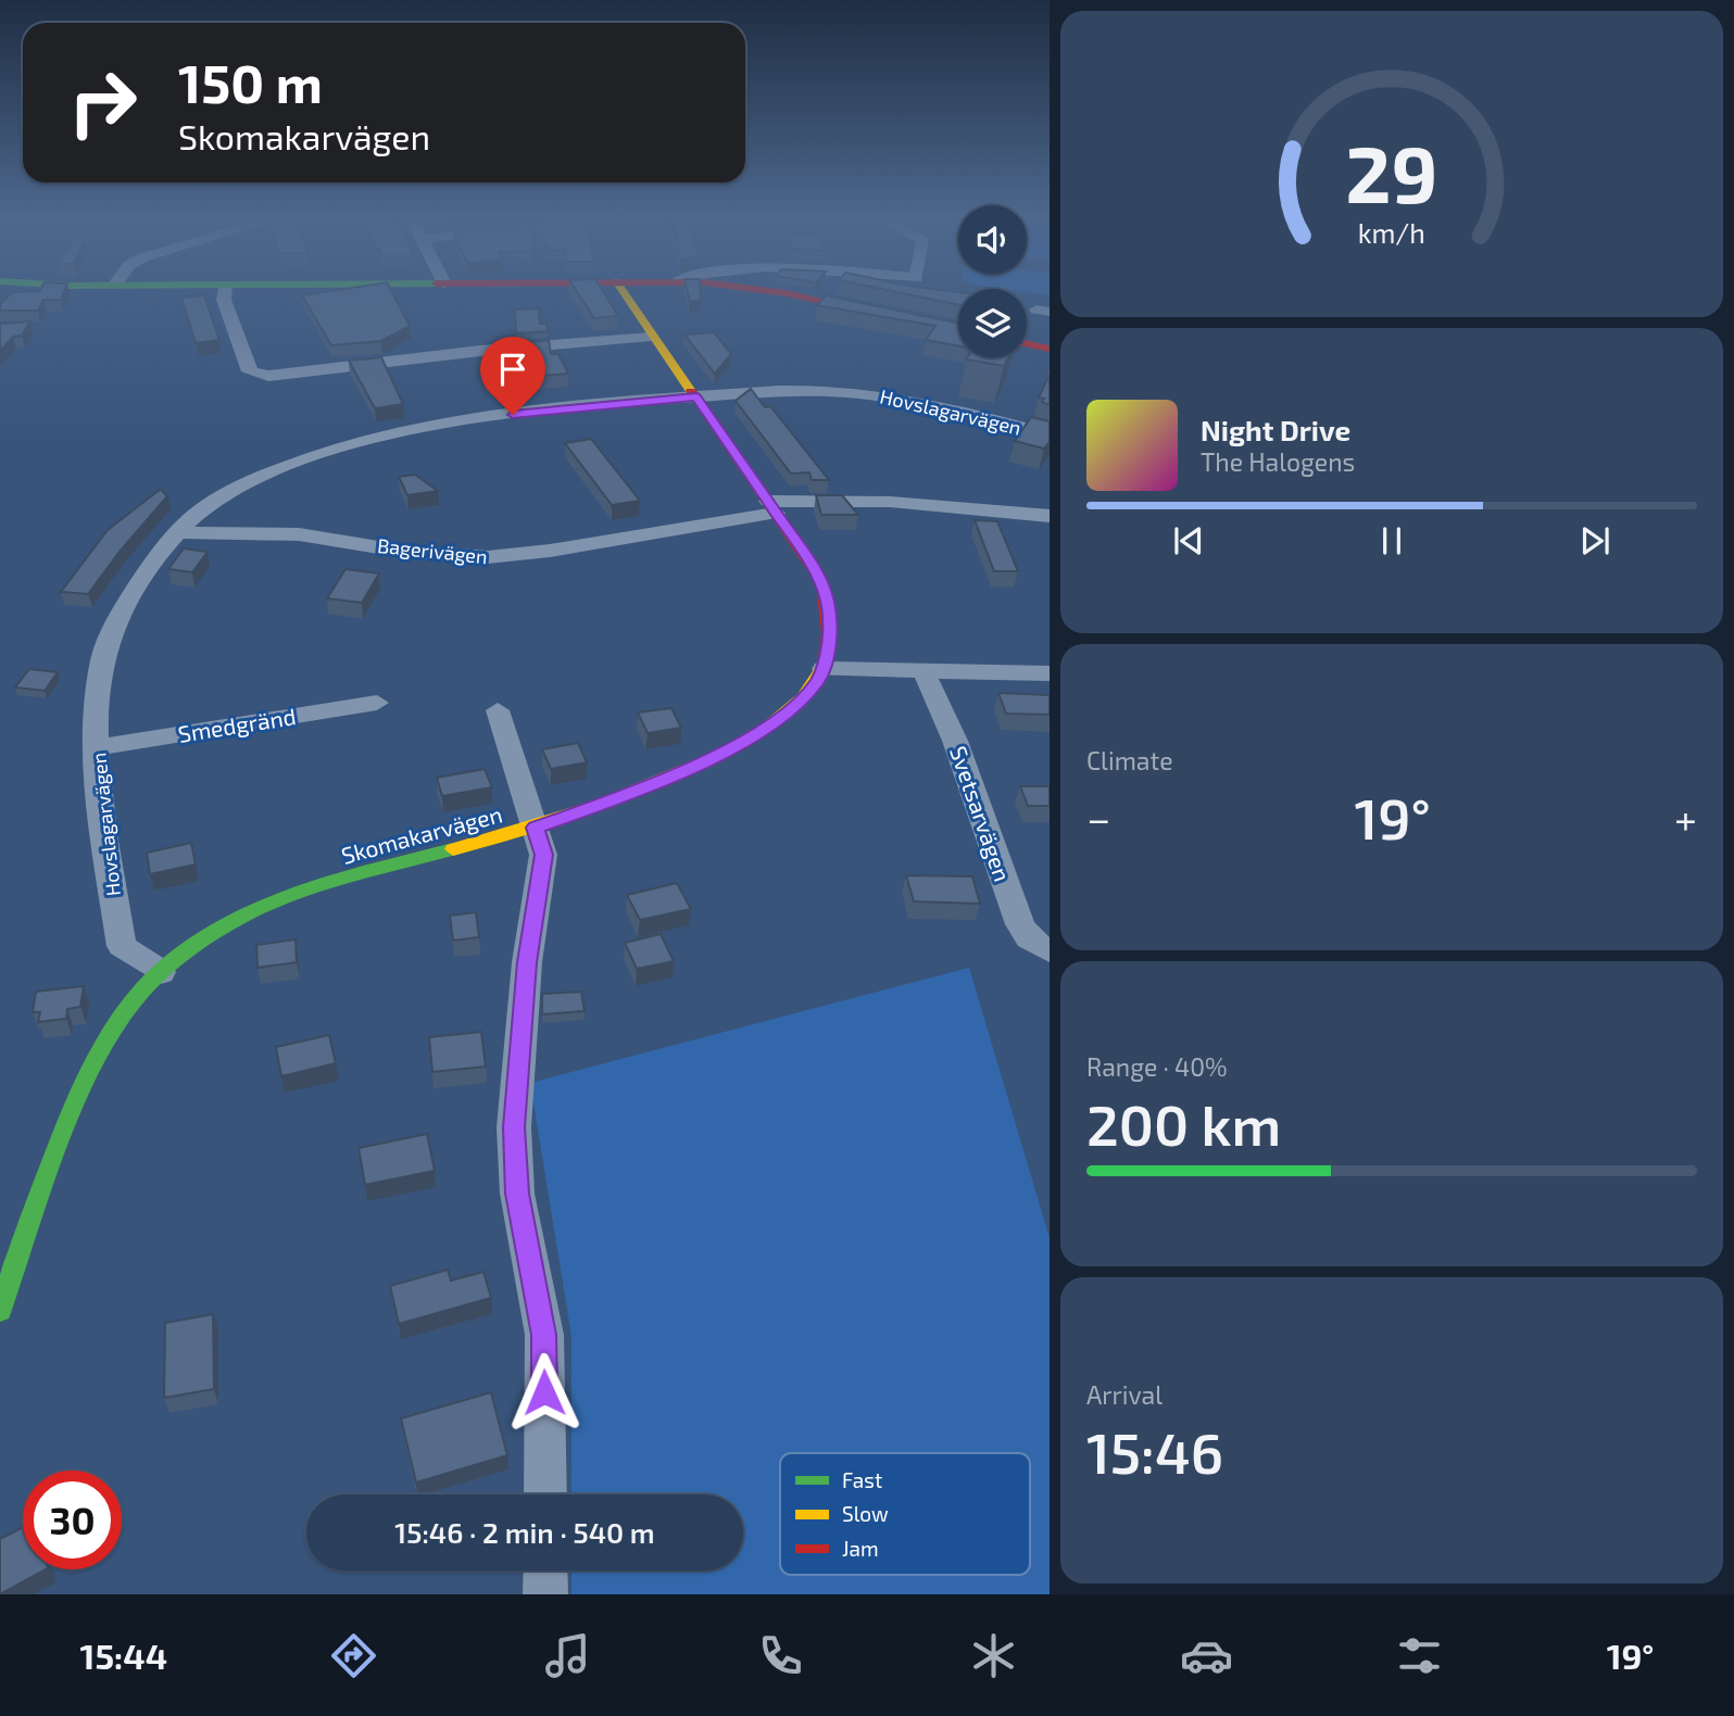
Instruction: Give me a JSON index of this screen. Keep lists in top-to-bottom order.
{
  "streets": {
    "street": [
      "Hovslagarvägen",
      "Bagerivägen",
      "Smedgränd",
      "Svetsarvägen",
      "Skomakarvägen"
    ]
  },
  "crossings": [
    ["Hovslagarvägen", "Bagerivägen"],
    ["Hovslagarvägen", "Smedgränd"],
    ["Hovslagarvägen", "Skomakarvägen"],
    ["Bagerivägen", "Skomakarvägen"]
  ],
  "legend": ["Fast", "Slow", "Jam"],
  "page": {
    "turn": ["150 m", "Skomakarvägen"],
    "song": ["Night Drive", "The Halogens"],
    "tile": [
      "Climate",
      ["Range · 40%", "200 km"],
      ["Arrival", "15:46"]
    ],
    "heat": ["−", "19°", "+"],
    "limit": "30",
    "trip": "15:46 · 2 min · 540 m",
    "tabs": ["15:44", "19°"],
    "gauge": ["29", "km/h"]
  }
}
